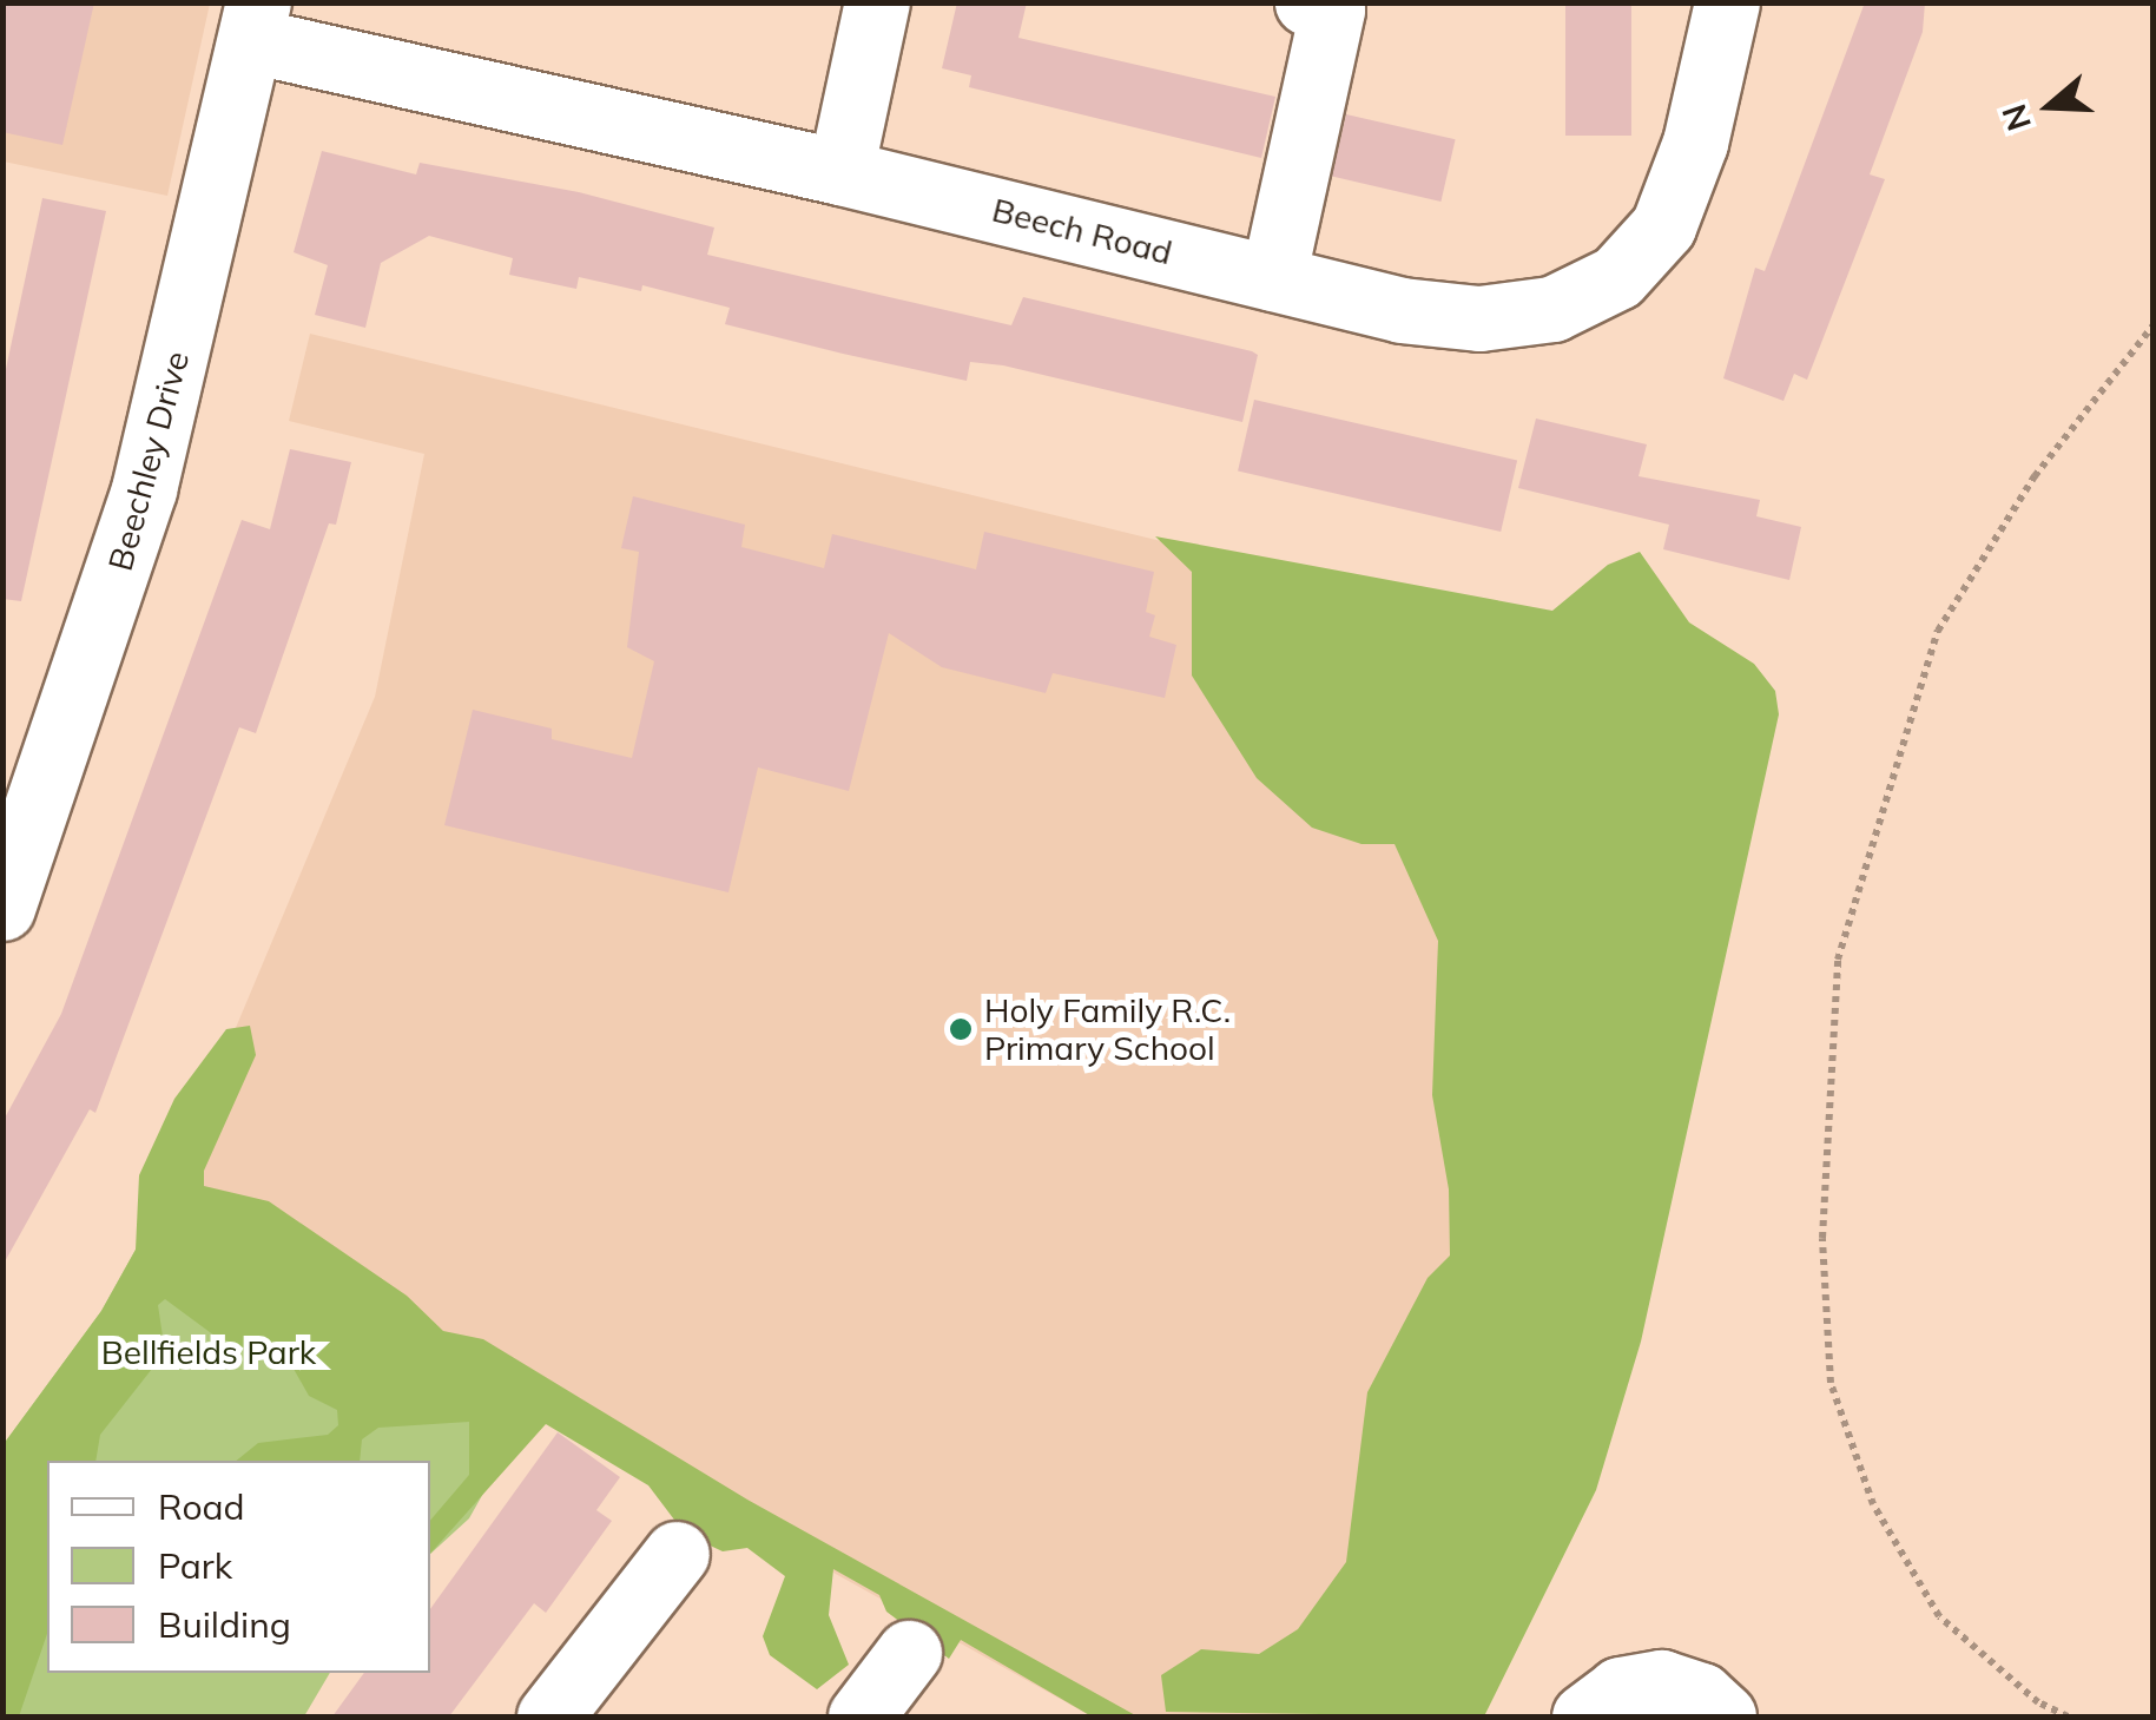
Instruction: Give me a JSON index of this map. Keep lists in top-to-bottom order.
{
  "streets": {
    "street": ["Beech Road", "Beechley Drive"]
  },
  "crossings": [
    ["Beech Road", "Beechley Drive"]
  ],
  "parks": ["Bellfields Park"],
  "places": ["Holy Family R.C. Primary School"],
  "legend": ["Road", "Park", "Building"],
  "north": "left"
}
